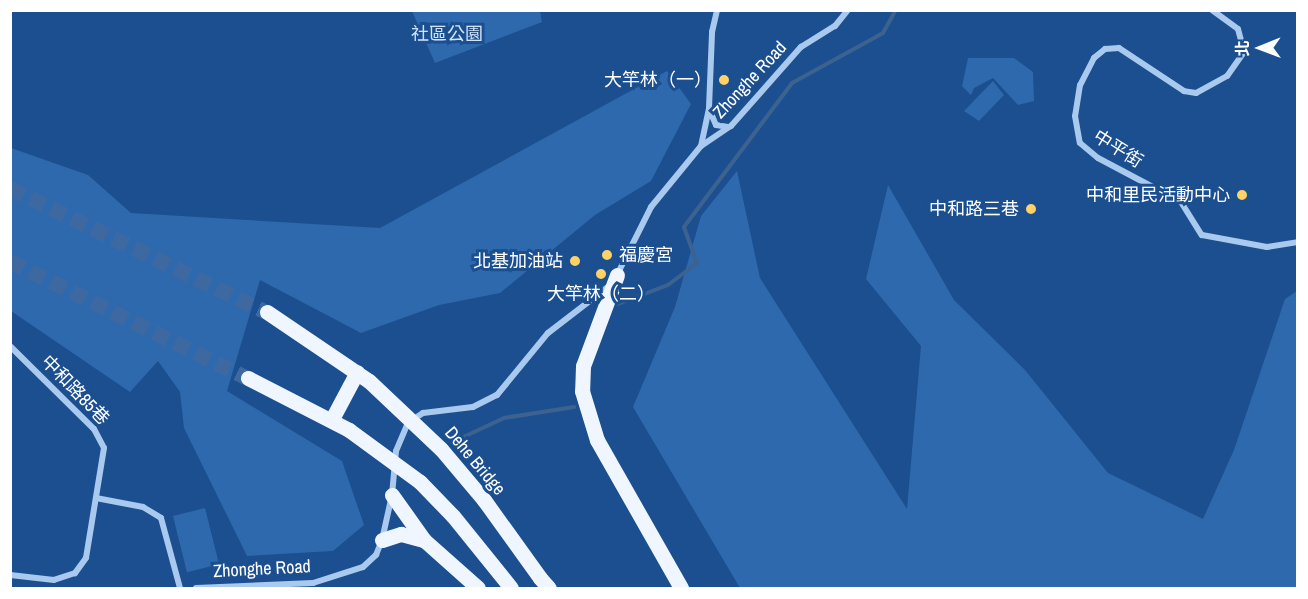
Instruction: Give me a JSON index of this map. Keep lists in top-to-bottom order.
{
  "streets": {
    "main road": ["Dehe Bridge"],
    "street": ["Zhonghe Road", "中平街", "中和路85巷"]
  },
  "parks": ["社區公園"],
  "places": [
    "大竿林（一）",
    "中和里民活動中心",
    "中和路三巷",
    "福慶宮",
    "北基加油站",
    "大竿林（二）"
  ],
  "north": "left"
}
